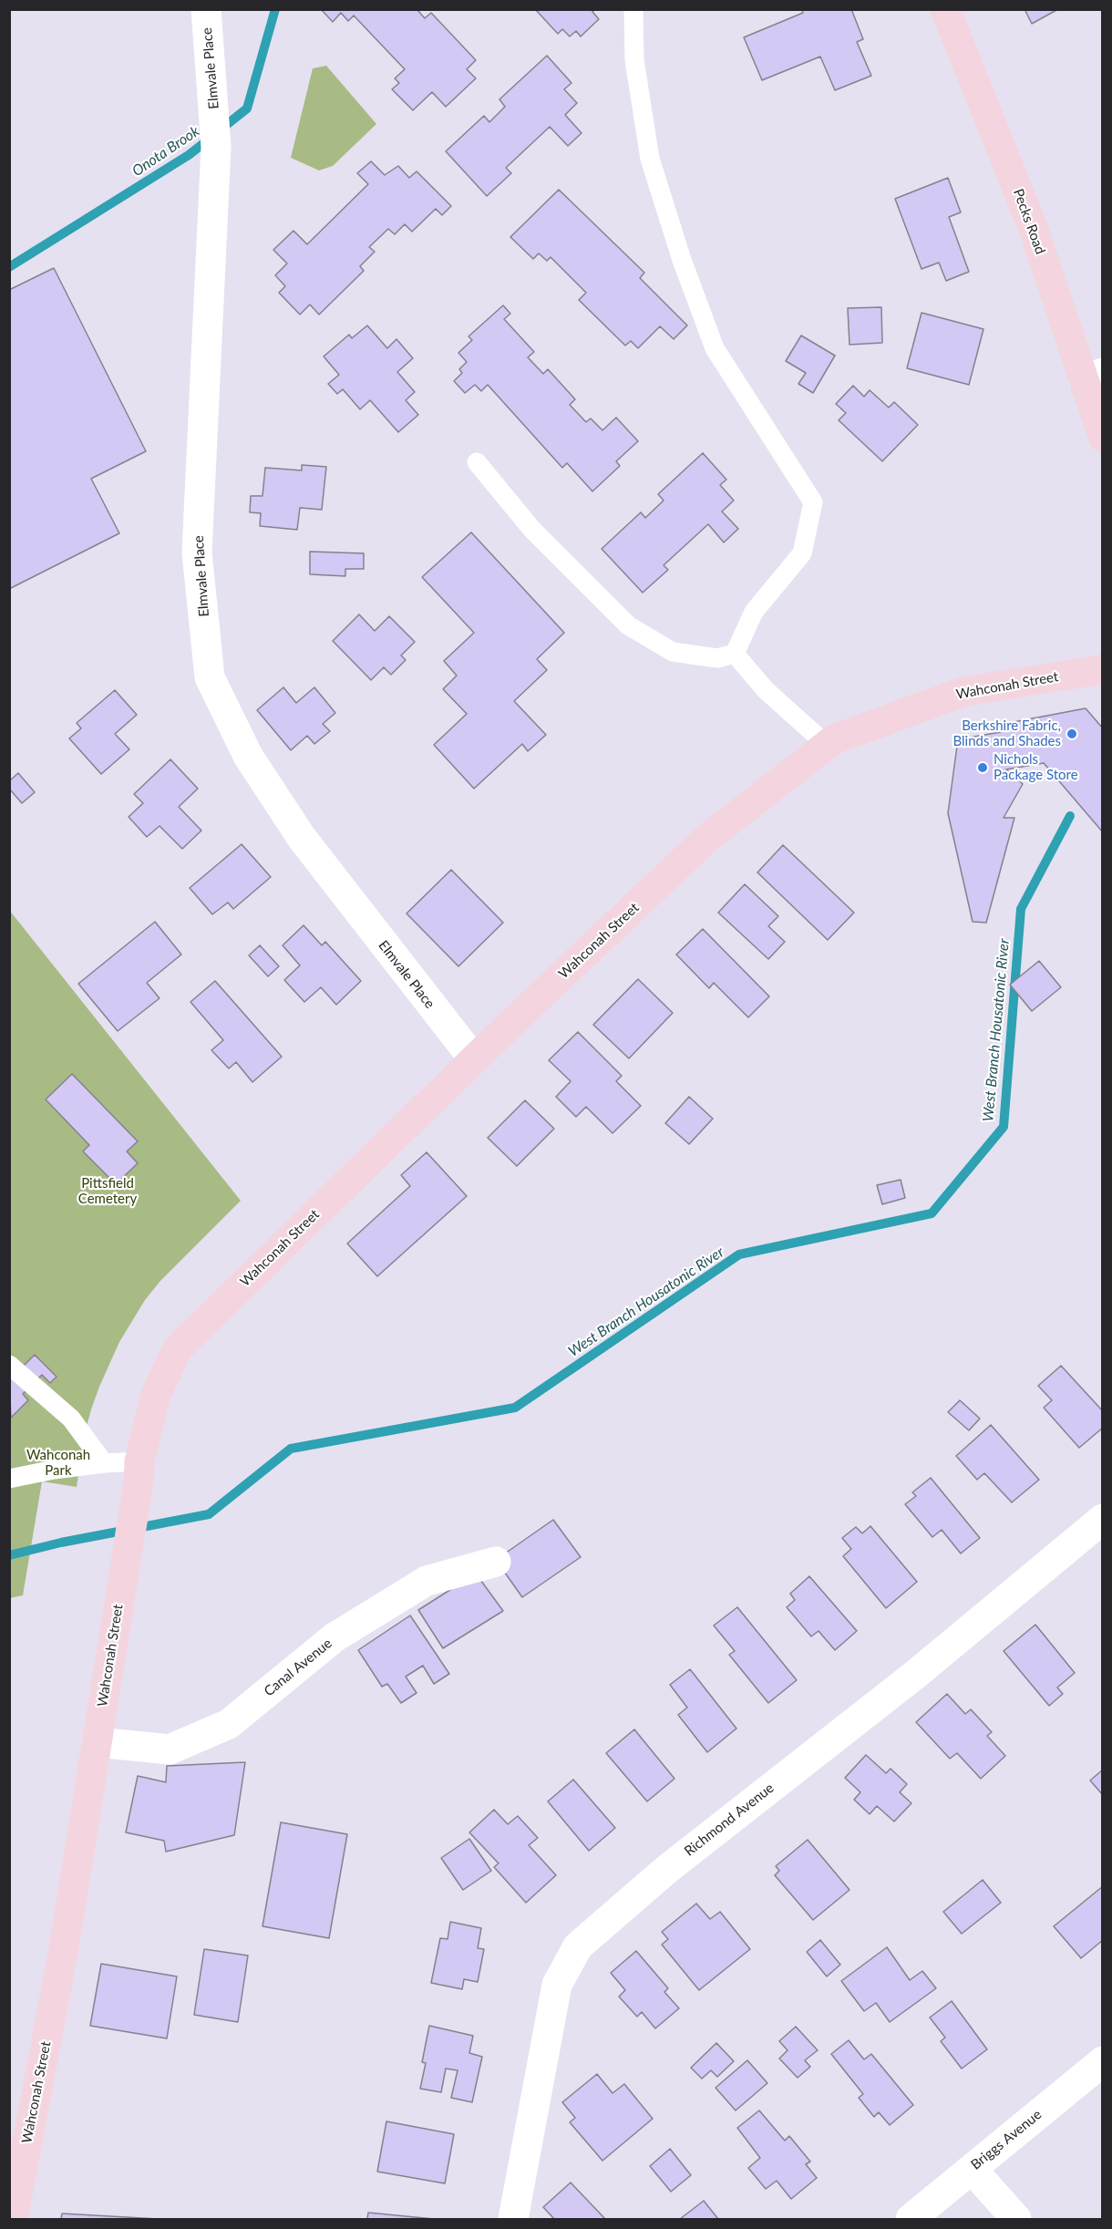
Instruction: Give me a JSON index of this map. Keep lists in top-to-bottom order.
{
  "streets": {
    "street": [
      "Elmvale Place",
      "Pecks Road",
      "Wahconah Street",
      "Canal Avenue",
      "Richmond Avenue",
      "Briggs Avenue"
    ]
  },
  "crossings": [
    ["Elmvale Place", "Wahconah Street"],
    ["Wahconah Street", "Canal Avenue"]
  ],
  "water": ["Onota Brook", "West Branch Housatonic River"],
  "parks": ["Pittsfield Cemetery", "Wahconah Park"],
  "places": ["Berkshire Fabric, Blinds and Shades", "Nichols Package Store"]
}
